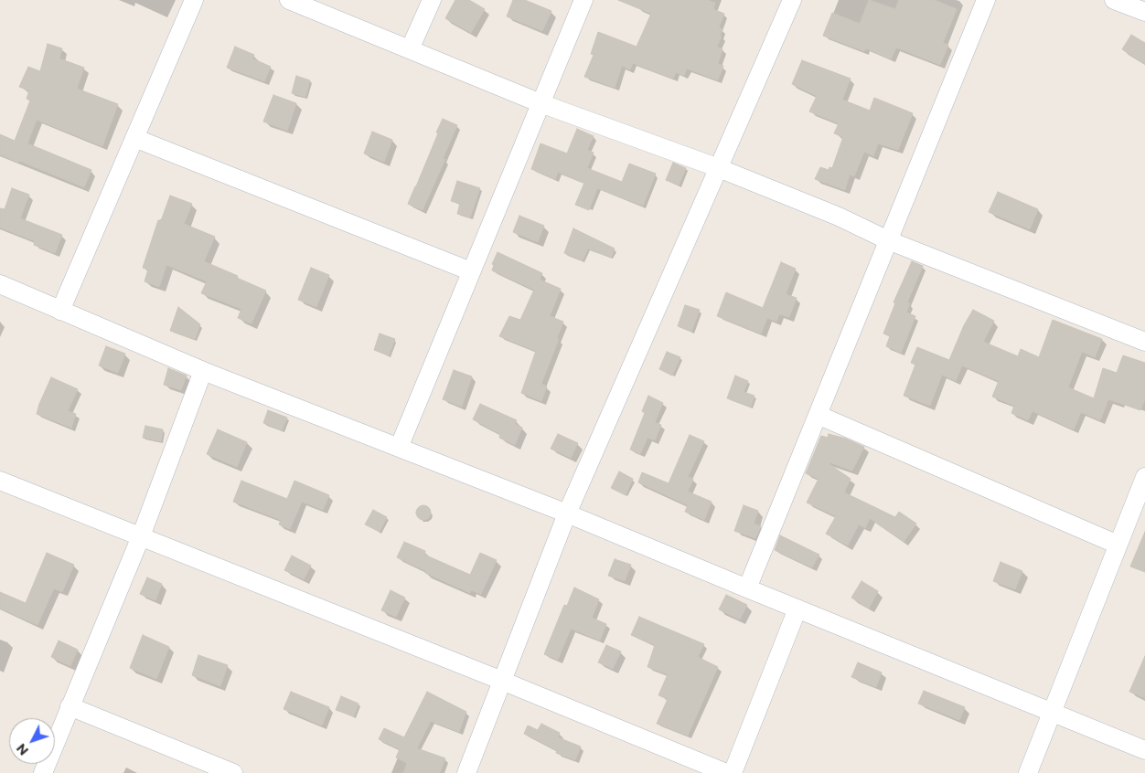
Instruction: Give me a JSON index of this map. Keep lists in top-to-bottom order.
{
  "north": "bottom left"
}
